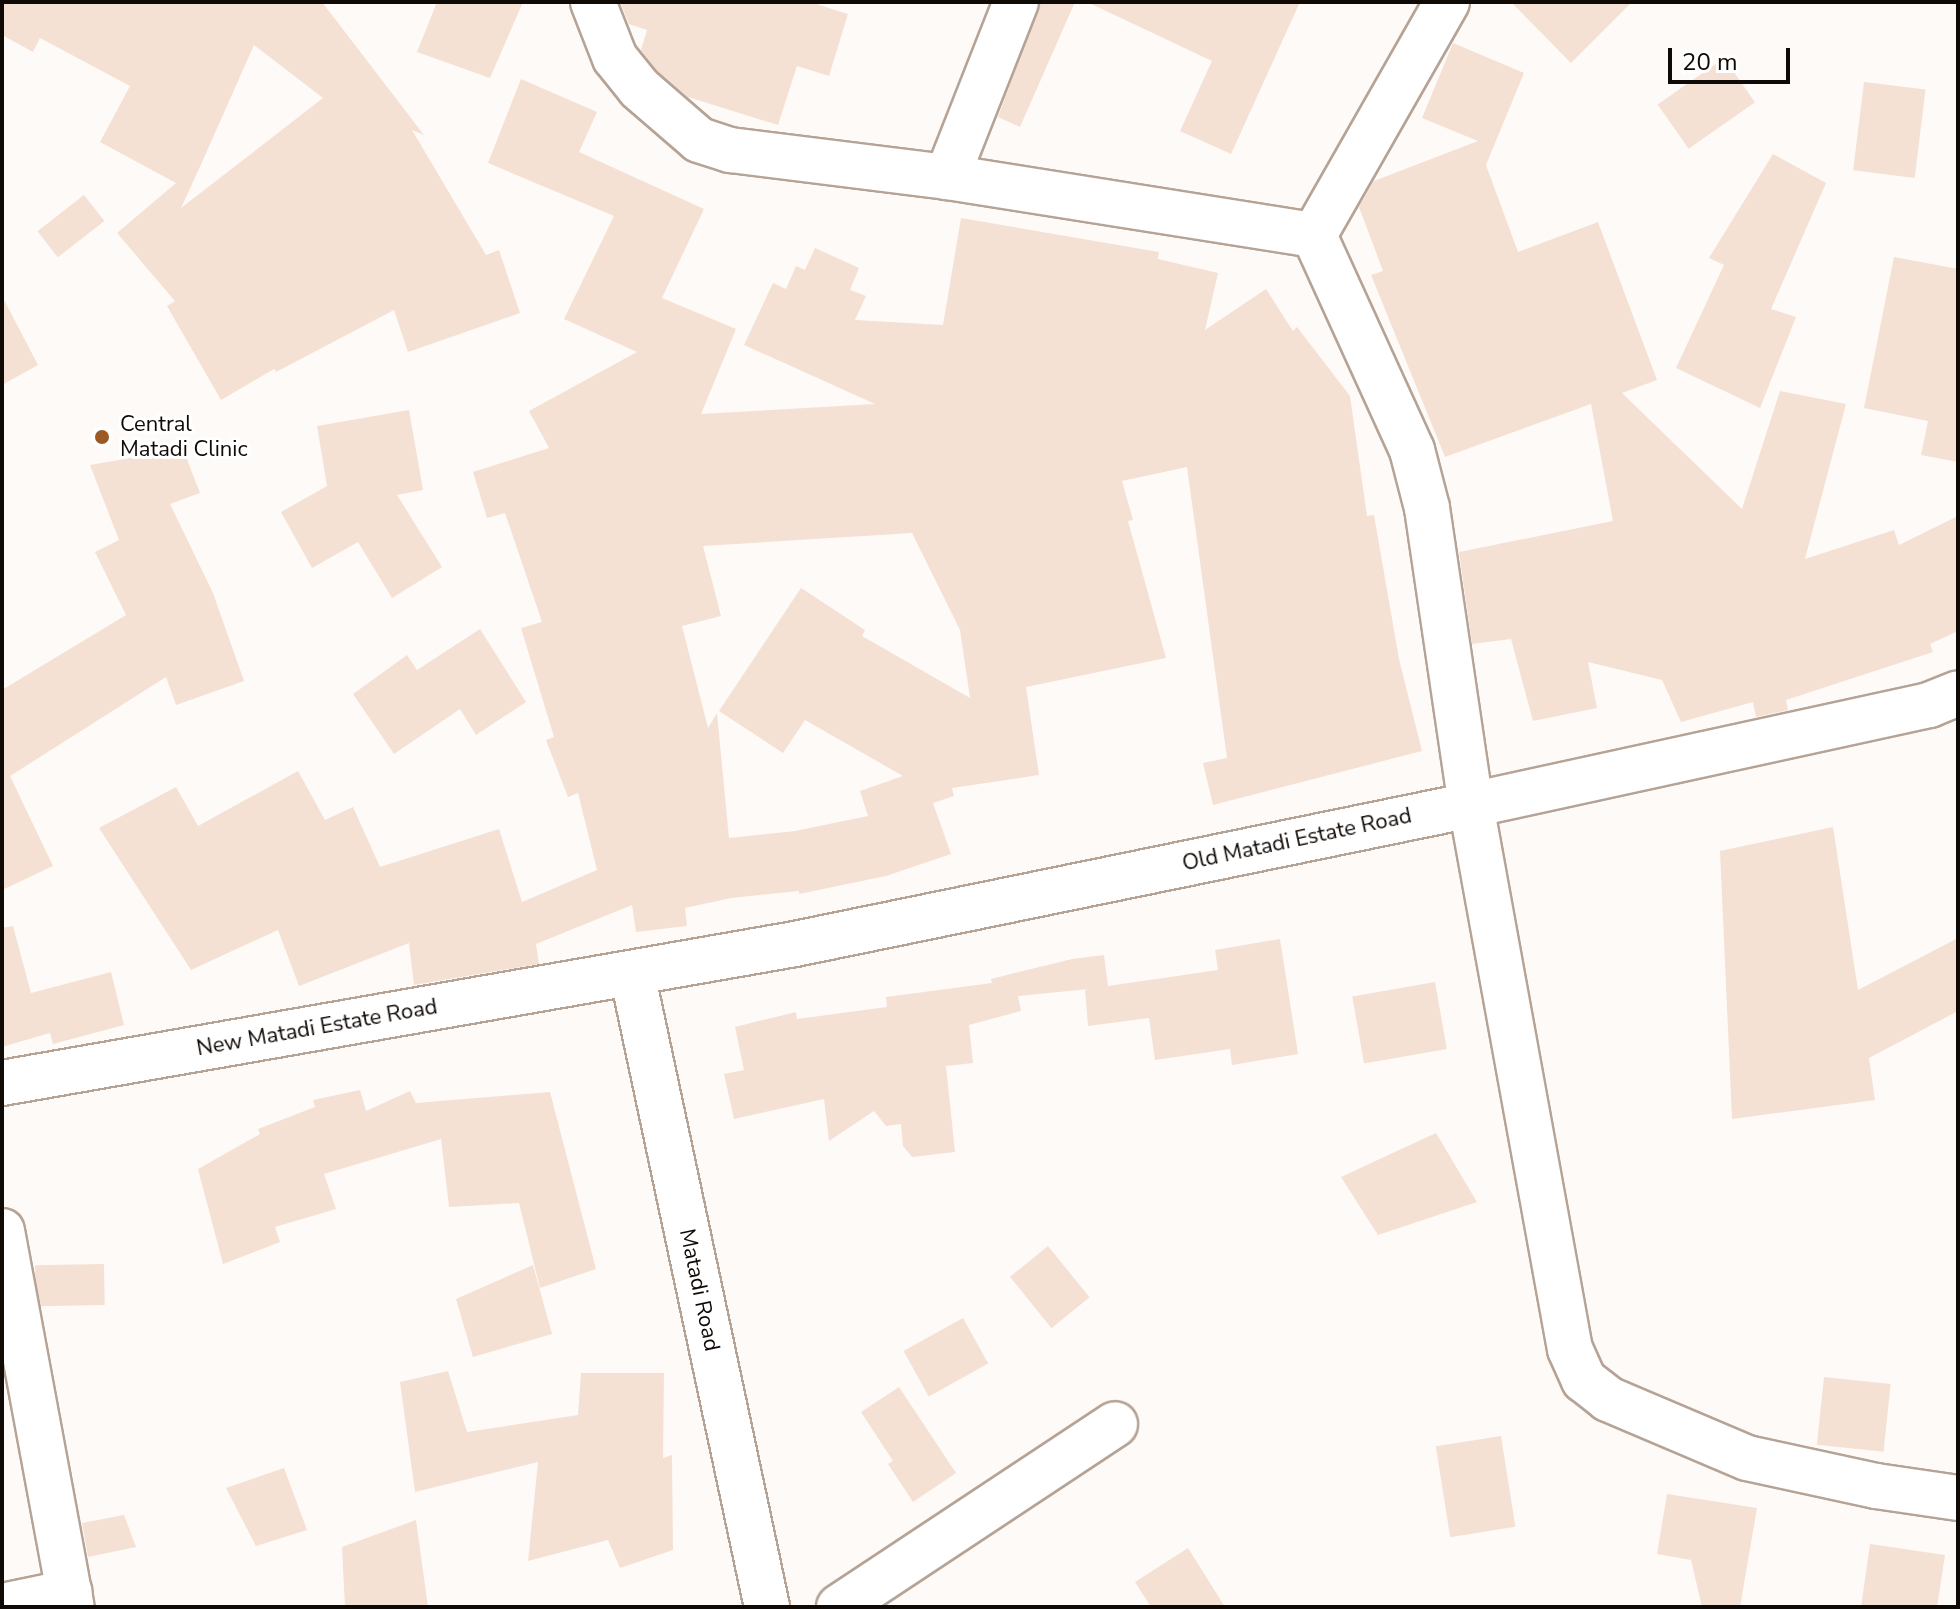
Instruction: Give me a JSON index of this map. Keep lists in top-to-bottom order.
{
  "streets": {
    "street": ["Old Matadi Estate Road", "New Matadi Estate Road", "Matadi Road"]
  },
  "crossings": [
    ["Old Matadi Estate Road", "New Matadi Estate Road"],
    ["Old Matadi Estate Road", "Matadi Road"],
    ["New Matadi Estate Road", "Matadi Road"]
  ],
  "places": ["Central Matadi Clinic"],
  "scale_bar": "20 m"
}
